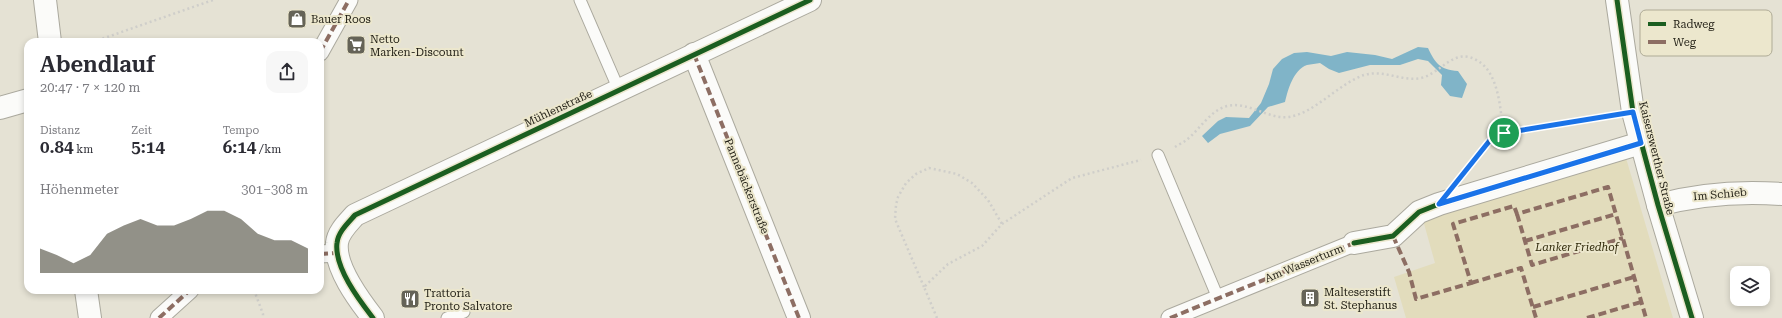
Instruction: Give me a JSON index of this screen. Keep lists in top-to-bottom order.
{
  "streets": {
    "street": [
      "Mühlenstraße",
      "Kaiserswerther Straße",
      "Pannebäckerstraße",
      "Im Schieb",
      "Am Wasserturm"
    ]
  },
  "crossings": [
    ["Mühlenstraße", "Pannebäckerstraße"],
    ["Kaiserswerther Straße", "Im Schieb"],
    ["Kaiserswerther Straße", "Am Wasserturm"]
  ],
  "parks": ["Lanker Friedhof"],
  "places": {
    "shop": ["Bauer Roos"],
    "supermarket": ["Netto Marken-Discount"],
    "building": ["Malteserstift St. Stephanus"],
    "restaurant": ["Trattoria Pronto Salvatore"]
  },
  "legend": ["Radweg", "Weg"],
  "page": {
    "heading": ["Abendlauf", "20:47 · 7 × 120 m"],
    "stats": [
      ["Distanz", "0.84 km"],
      ["Zeit", "5:14"],
      ["Tempo", "6:14 /km"]
    ],
    "chart": ["Höhenmeter", "301–308 m"]
  }
}
